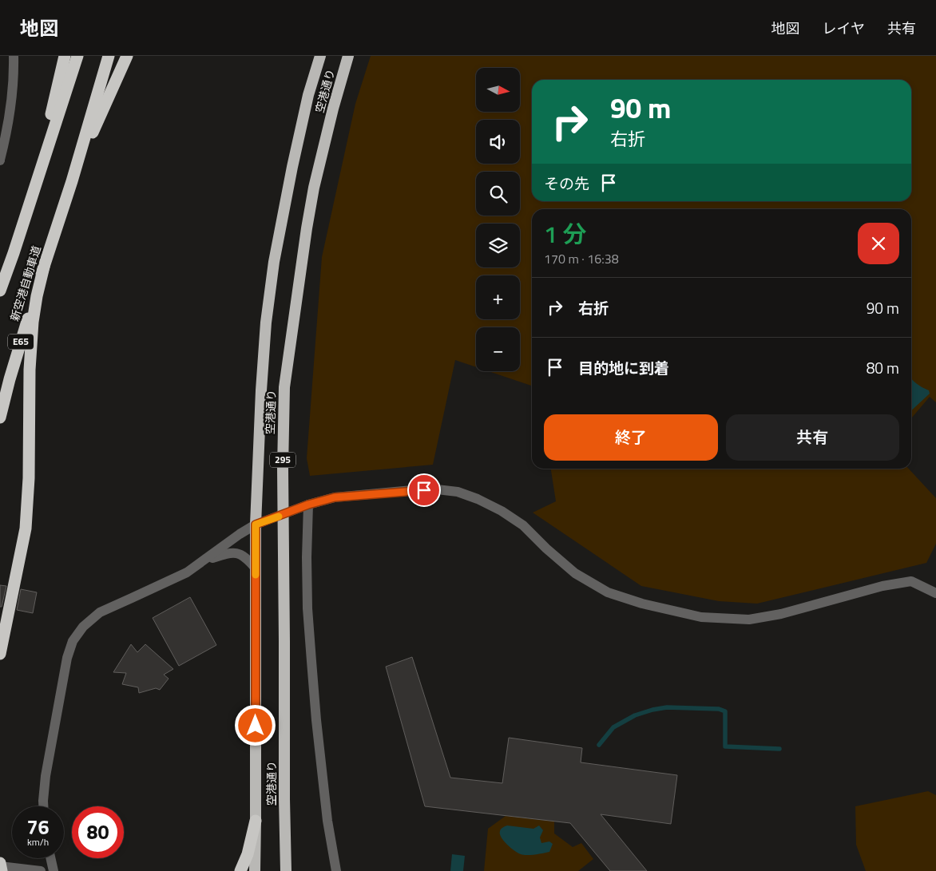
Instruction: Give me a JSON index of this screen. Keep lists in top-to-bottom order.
{
  "streets": {
    "highway": [
      "空港通り",
      "新空港自動車道",
      "E65",
      "295"
    ]
  },
  "north": "right",
  "page": {
    "header": "地図",
    "nav": ["地図", "レイヤ", "共有"],
    "map_buttons": ["+", "−"],
    "turn": ["90 m", "右折"],
    "then": "その先",
    "heading": ["1 分", "170 m · 16:38"],
    "list": [
      {
        "name": "右折",
        "value": "90 m"
      },
      {
        "name": "目的地に到着",
        "value": "80 m"
      }
    ],
    "buttons": ["終了", "共有"],
    "speed": "76 km/h",
    "limit": "80"
  }
}
